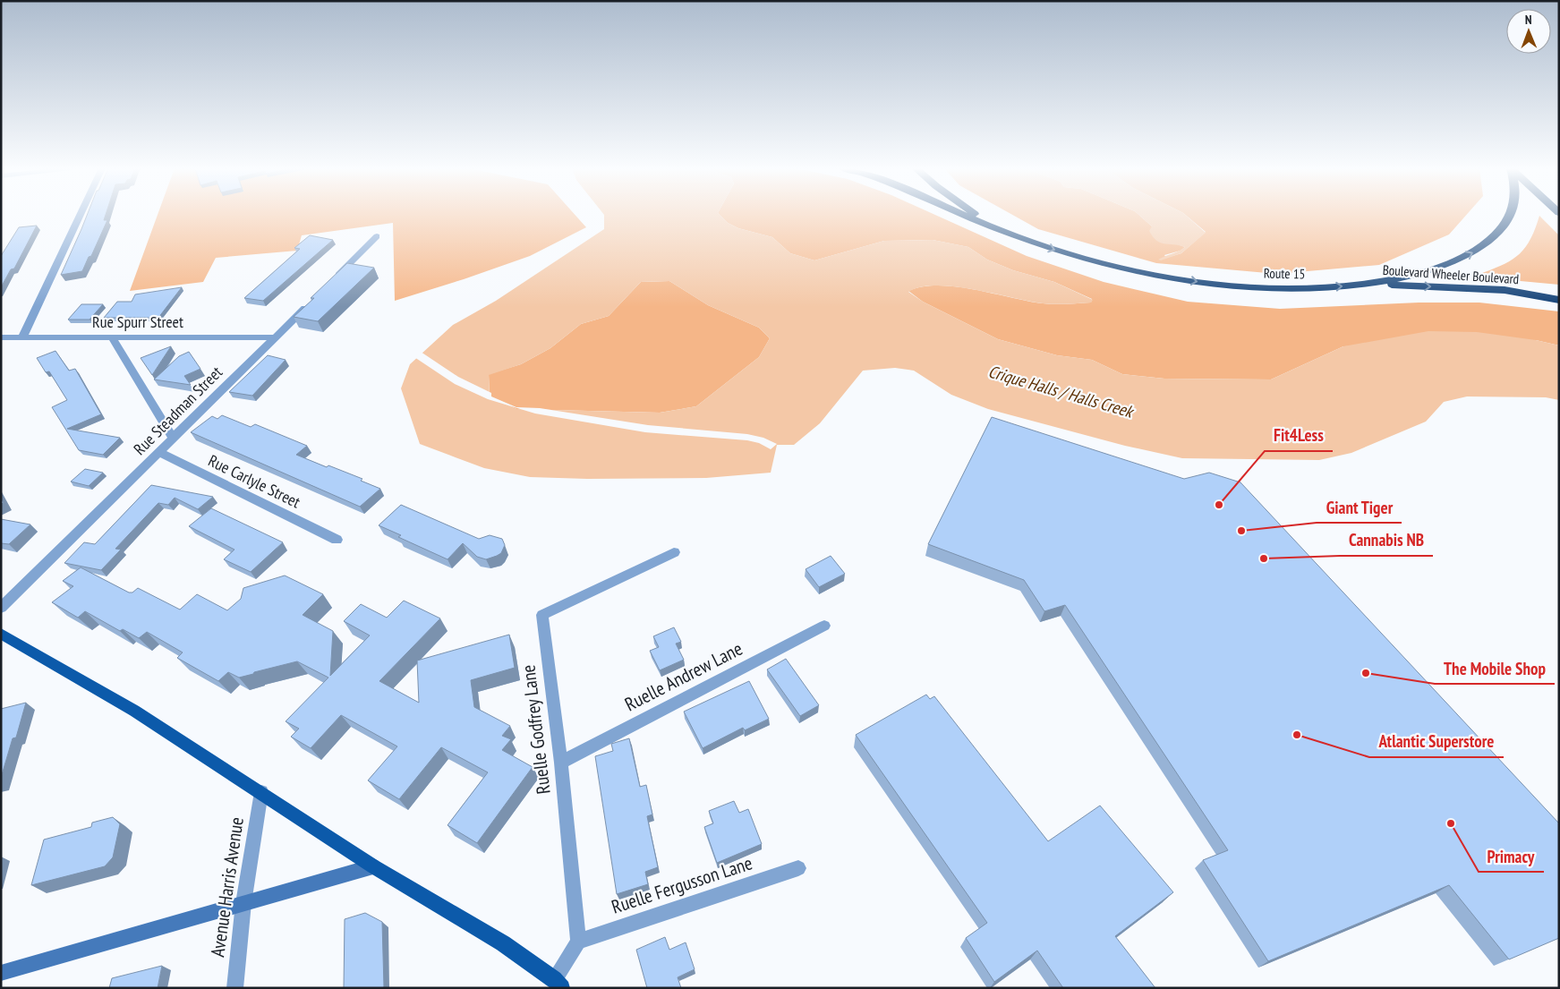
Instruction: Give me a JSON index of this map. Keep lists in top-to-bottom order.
{
  "streets": {
    "highway": ["Route 15", "Boulevard Wheeler Boulevard"],
    "street": [
      "Rue Spurr Street",
      "Rue Steadman Street",
      "Rue Carlyle Street",
      "Ruelle Andrew Lane",
      "Ruelle Godfrey Lane",
      "Ruelle Fergusson Lane",
      "Avenue Harris Avenue"
    ]
  },
  "crossings": [
    ["Route 15", "Boulevard Wheeler Boulevard"],
    ["Rue Spurr Street", "Rue Steadman Street"],
    ["Rue Steadman Street", "Rue Carlyle Street"],
    ["Ruelle Andrew Lane", "Ruelle Godfrey Lane"],
    ["Ruelle Godfrey Lane", "Ruelle Fergusson Lane"]
  ],
  "one_way": ["Route 15", "Boulevard Wheeler Boulevard"],
  "water": ["Crique Halls / Halls Creek"],
  "places": [
    "Fit4Less",
    "Giant Tiger",
    "Cannabis NB",
    "The Mobile Shop",
    "Atlantic Superstore",
    "Primacy"
  ],
  "north": "top"
}
